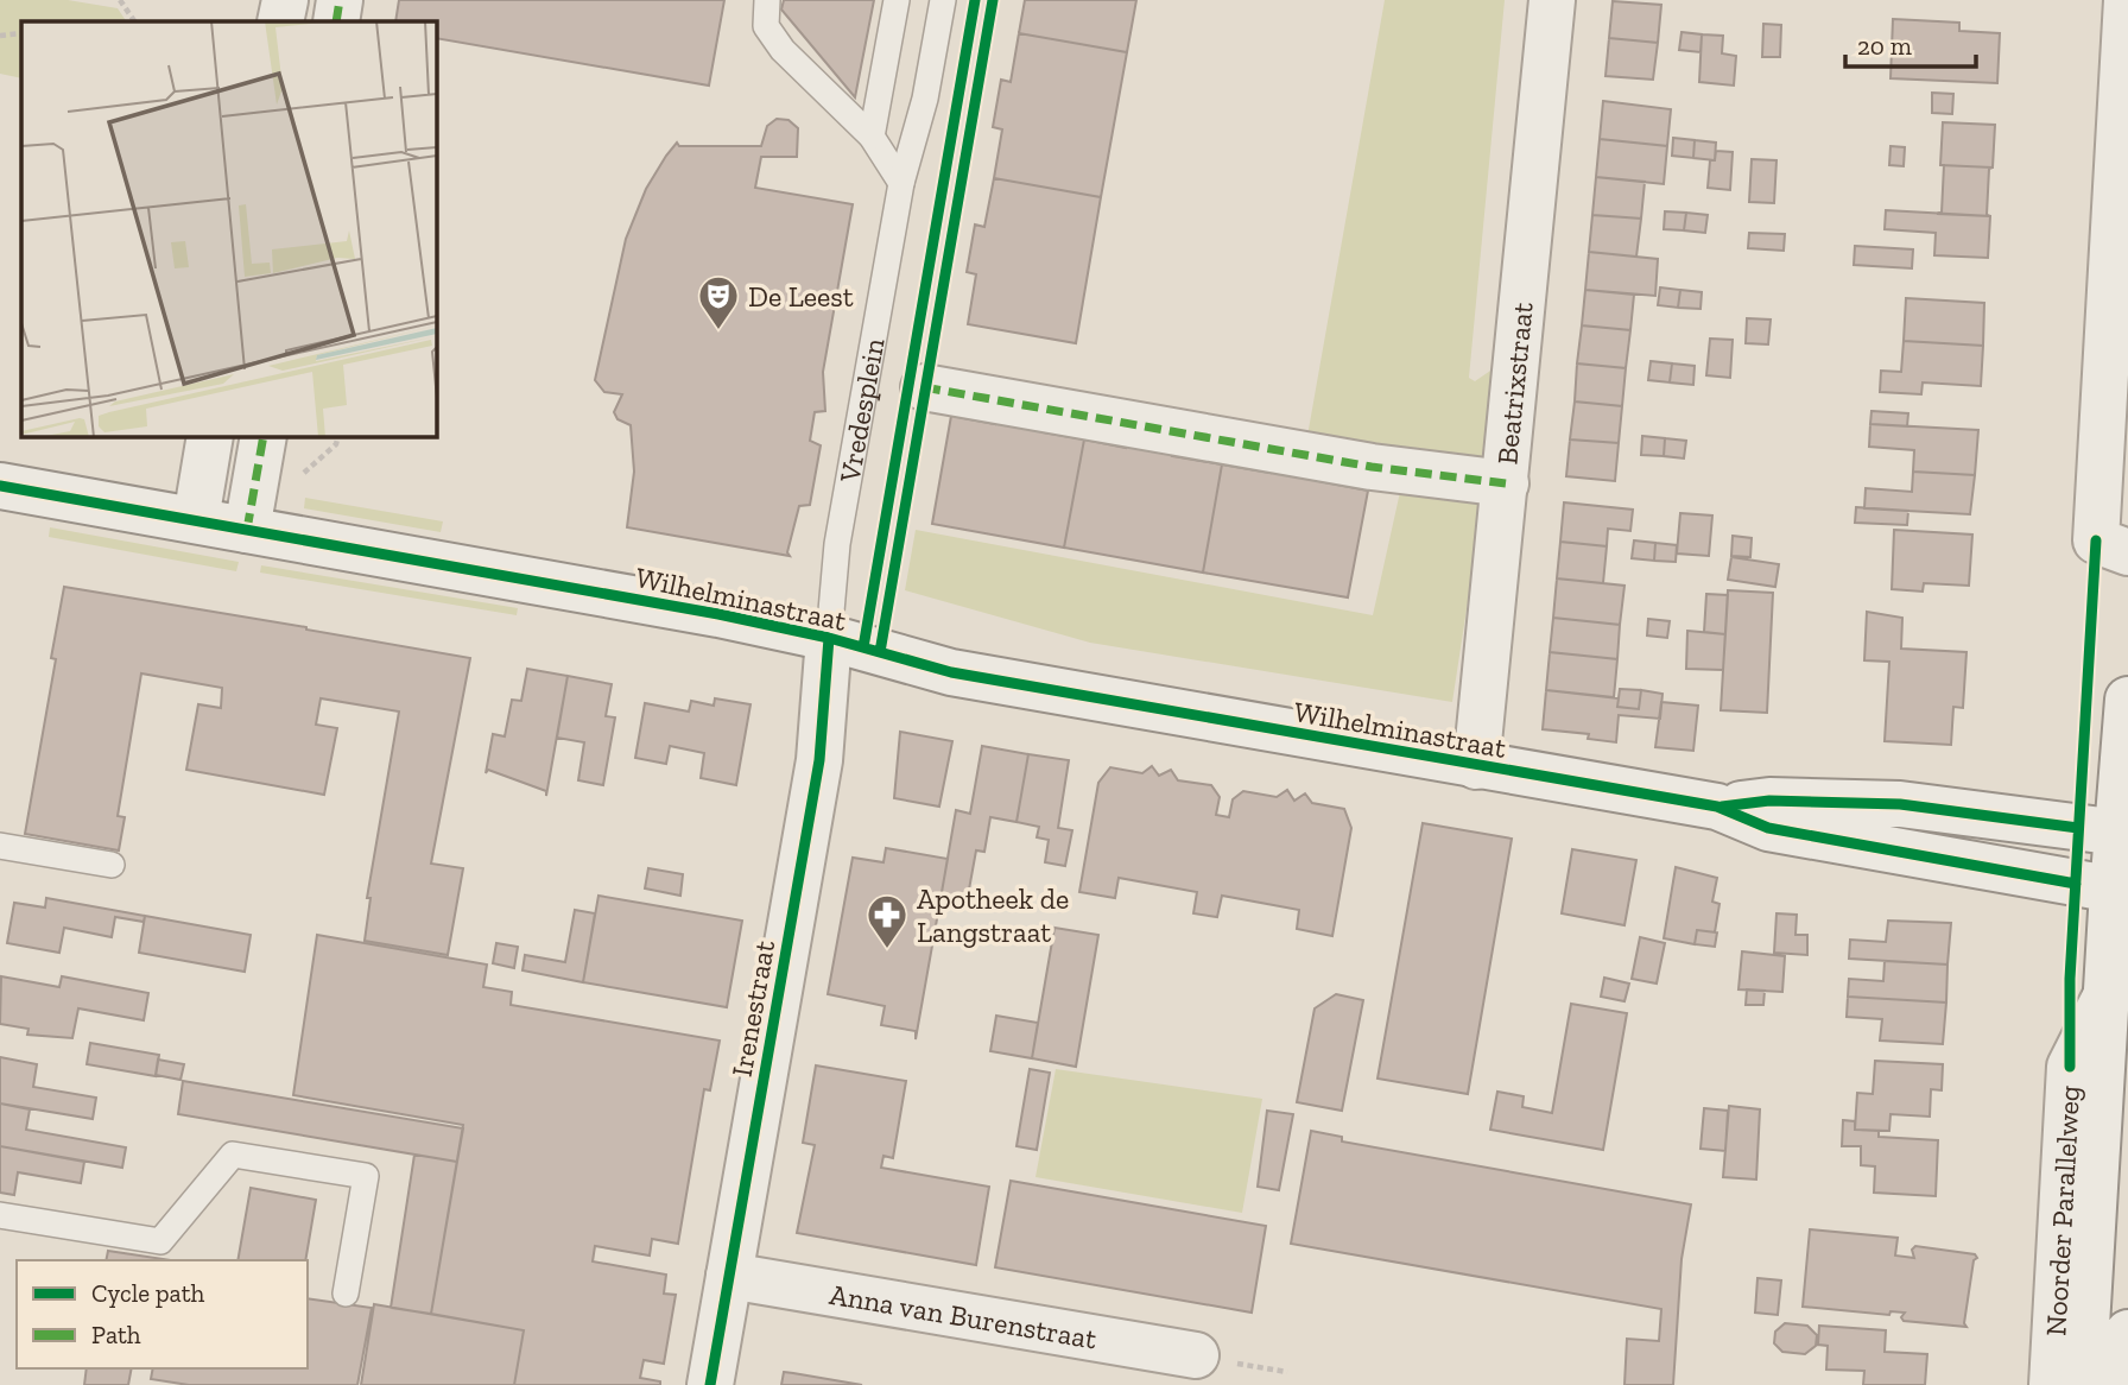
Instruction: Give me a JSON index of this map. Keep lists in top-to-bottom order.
{
  "streets": {
    "street": [
      "Beatrixstraat",
      "Wilhelminastraat",
      "Irenestraat",
      "Noorder Parallelweg",
      "Anna van Burenstraat"
    ],
    "lane": ["Vredesplein"]
  },
  "crossings": [
    ["Beatrixstraat", "Wilhelminastraat"],
    ["Vredesplein", "Wilhelminastraat"],
    ["Vredesplein", "Irenestraat"],
    ["Wilhelminastraat", "Irenestraat"],
    ["Wilhelminastraat", "Noorder Parallelweg"],
    ["Irenestraat", "Anna van Burenstraat"]
  ],
  "places": {
    "theatre": ["De Leest"],
    "pharmacy": ["Apotheek de Langstraat"]
  },
  "legend": ["Cycle path", "Path"],
  "scale_bar": "20 m"
}
